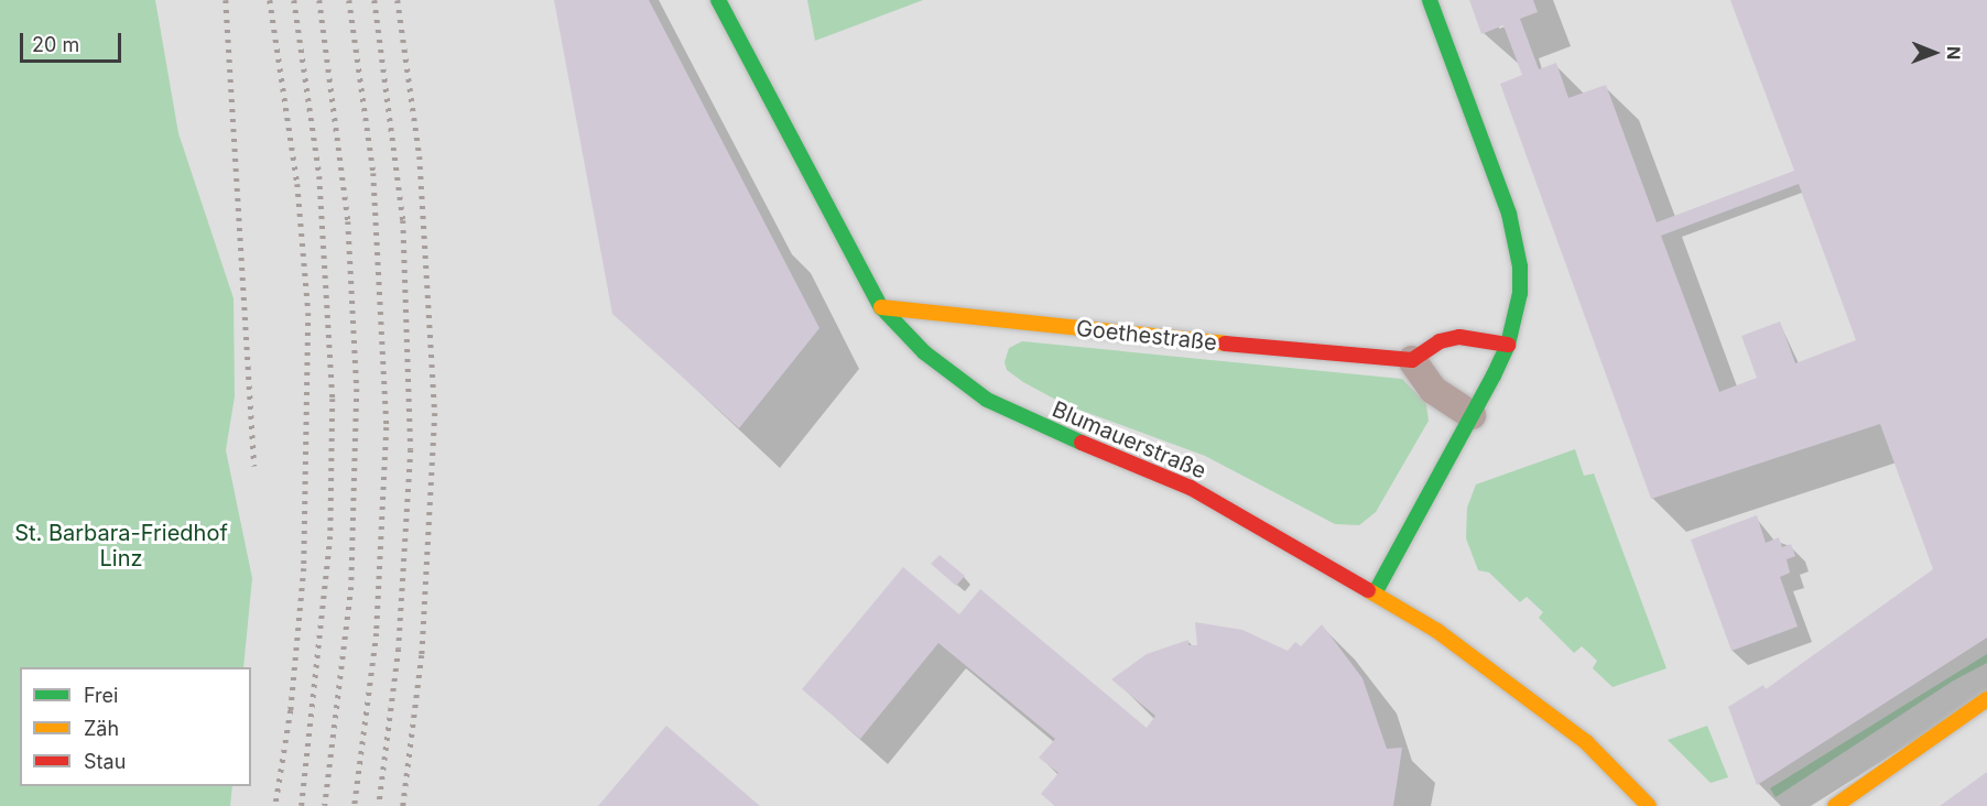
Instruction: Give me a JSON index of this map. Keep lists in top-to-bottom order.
{
  "streets": {
    "main road": ["Goethestraße", "Blumauerstraße"]
  },
  "crossings": [
    ["Goethestraße", "Blumauerstraße"]
  ],
  "parks": ["St. Barbara-Friedhof Linz"],
  "legend": ["Frei", "Zäh", "Stau"],
  "scale_bar": "20 m",
  "north": "right"
}
